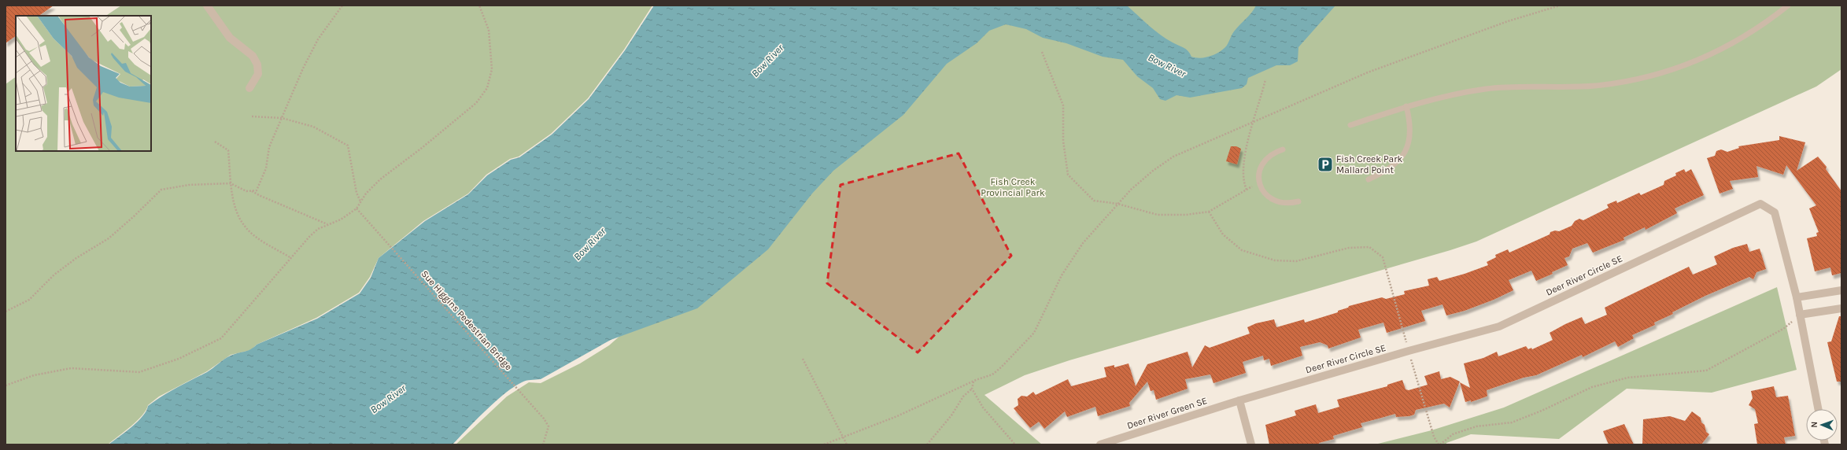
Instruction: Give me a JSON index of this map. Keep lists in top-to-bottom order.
{
  "streets": {
    "street": ["Deer River Circle SE", "Deer River Green SE"],
    "path": ["Sue Higgins Pedestrian Bridge"]
  },
  "crossings": [
    ["Deer River Circle SE", "Deer River Green SE"]
  ],
  "water": ["Bow River"],
  "parks": ["Fish Creek Provincial Park"],
  "places": {
    "parking": ["Fish Creek Park Mallard Point"]
  },
  "north": "left"
}
